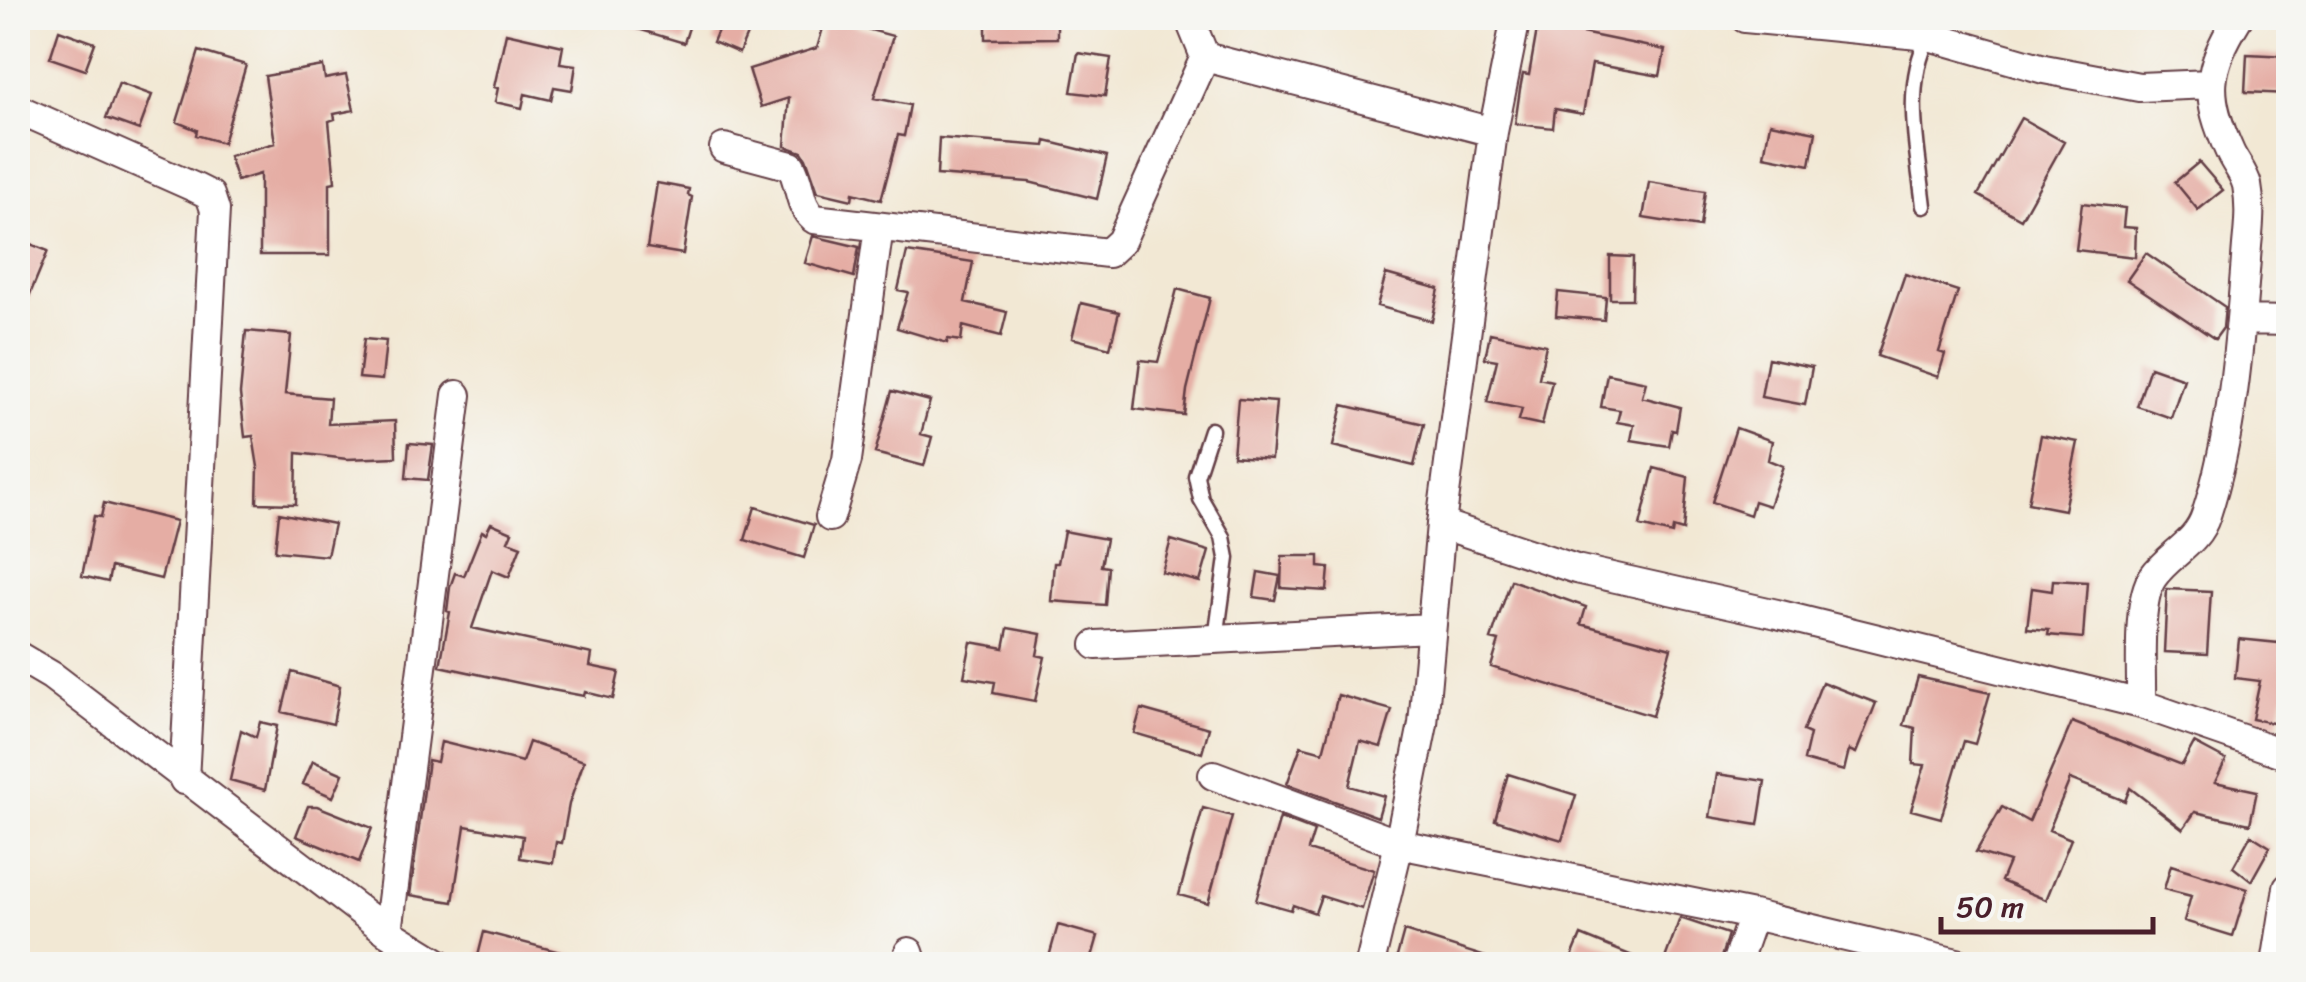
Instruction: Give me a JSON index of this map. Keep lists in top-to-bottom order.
{
  "scale_bar": "50 m"
}
